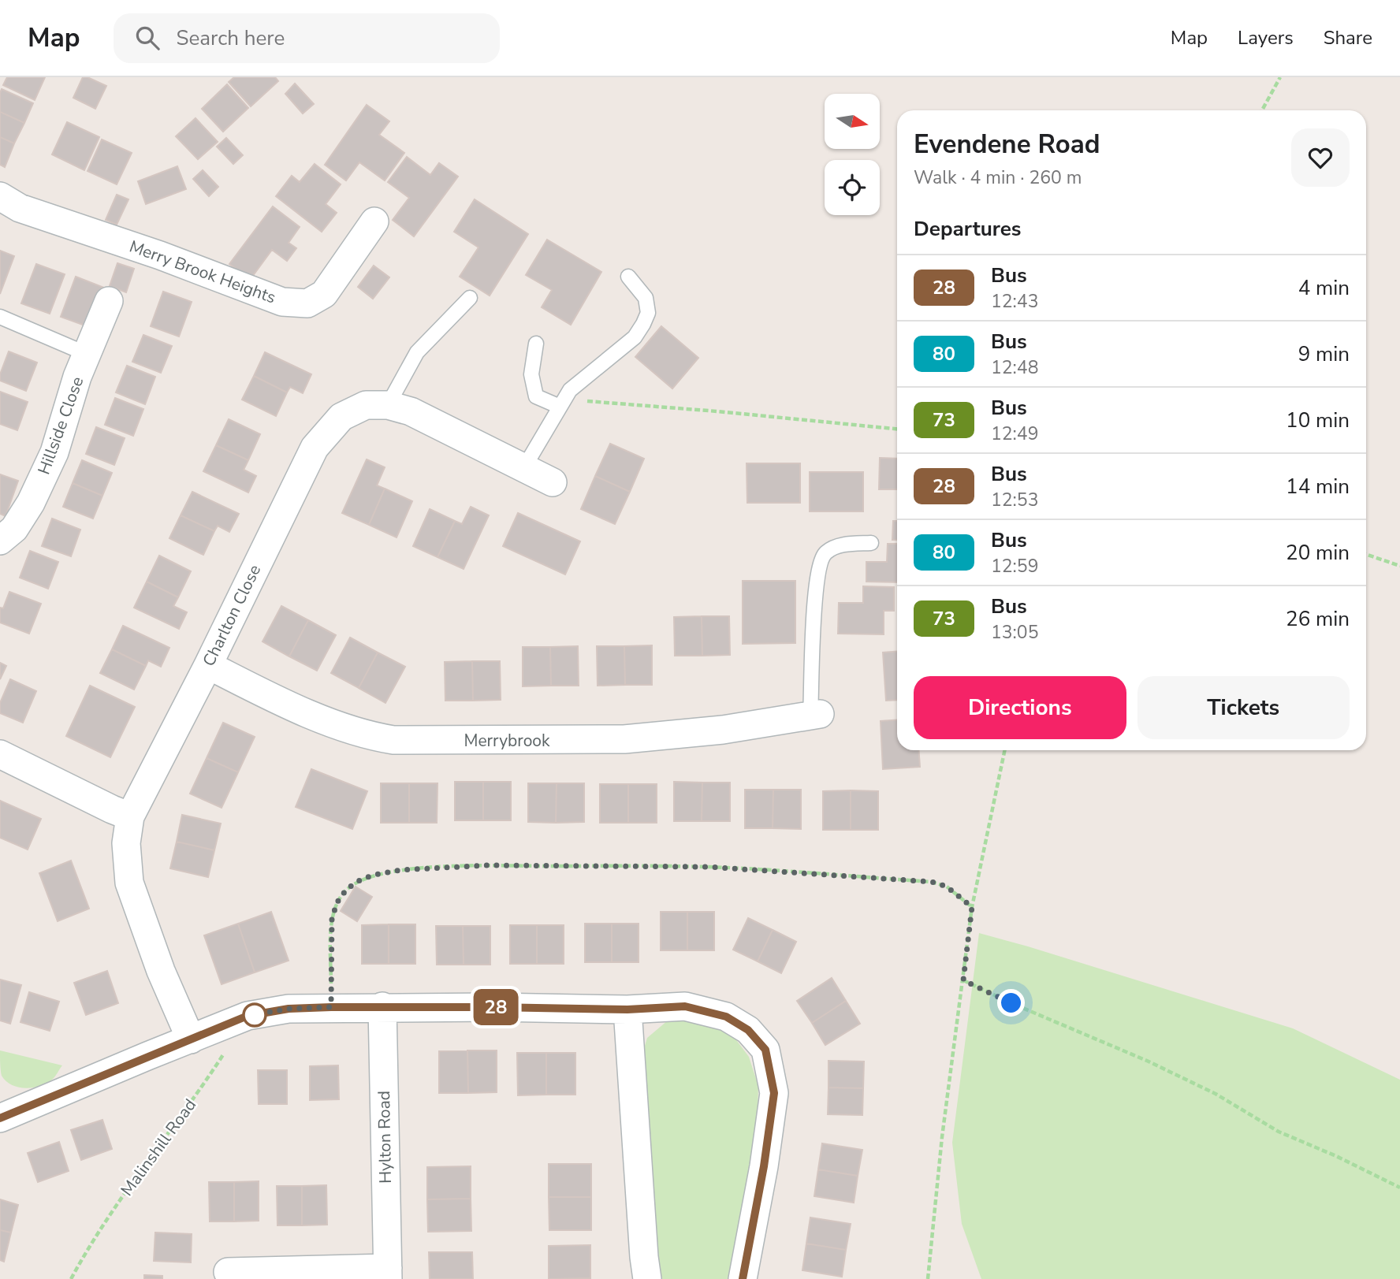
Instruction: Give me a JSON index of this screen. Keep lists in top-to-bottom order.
{
  "streets": {
    "street": [
      "Merry Brook Heights",
      "Hillside Close",
      "Charlton Close",
      "Merrybrook",
      "Hylton Road"
    ],
    "path": ["Malinshill Road"]
  },
  "crossings": [
    ["Charlton Close", "Merrybrook"]
  ],
  "lines": ["bus line 28"],
  "north": "right",
  "page": {
    "header": "Map",
    "search": "Search here",
    "nav": ["Map", "Layers", "Share"],
    "on_map": "28",
    "heading": [
      ["Evendene Road", "Walk · 4 min · 260 m"],
      "Departures"
    ],
    "list": [
      {
        "mark": "28",
        "name": "Bus",
        "note": "12:43",
        "value": "4 min"
      },
      {
        "mark": "80",
        "name": "Bus",
        "note": "12:48",
        "value": "9 min"
      },
      {
        "mark": "73",
        "name": "Bus",
        "note": "12:49",
        "value": "10 min"
      },
      {
        "mark": "28",
        "name": "Bus",
        "note": "12:53",
        "value": "14 min"
      },
      {
        "mark": "80",
        "name": "Bus",
        "note": "12:59",
        "value": "20 min"
      },
      {
        "mark": "73",
        "name": "Bus",
        "note": "13:05",
        "value": "26 min"
      }
    ],
    "buttons": ["Directions", "Tickets"]
  }
}
